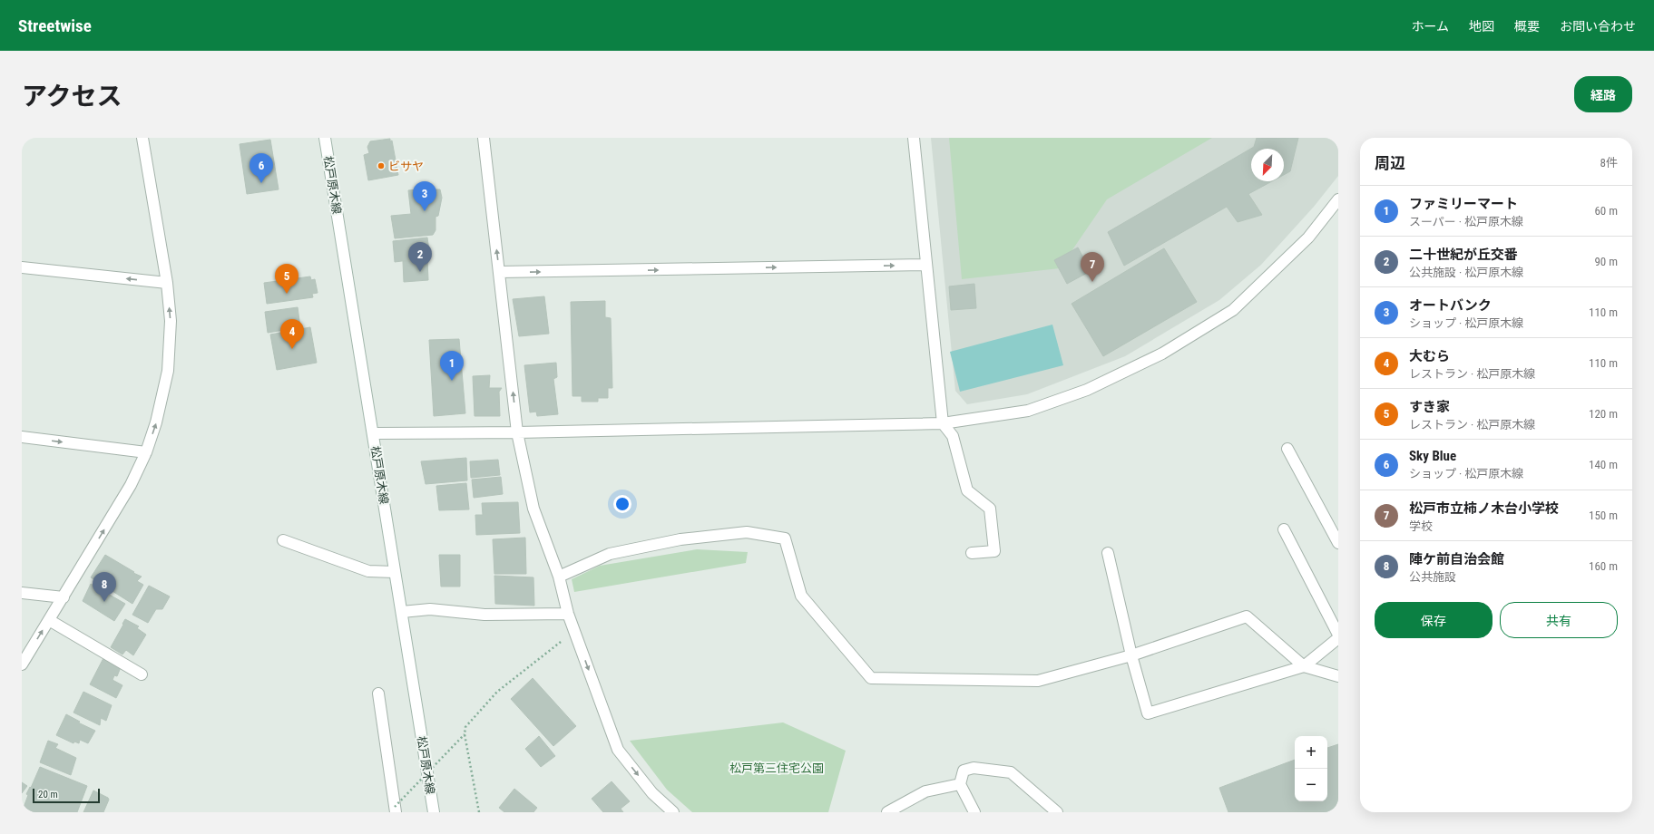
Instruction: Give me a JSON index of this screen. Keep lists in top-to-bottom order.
{
  "streets": {
    "street": ["松戸原木線"]
  },
  "parks": ["松戸第三住宅公園"],
  "places": ["ビサヤ"],
  "scale_bar": "20 m",
  "north": "bottom left",
  "page": {
    "header": "Streetwise",
    "nav": [
      "ホーム",
      "地図",
      "概要",
      "お問い合わせ"
    ],
    "title": "アクセス",
    "buttons": [
      "経路",
      ["保存", "共有"]
    ],
    "heading": ["周辺", "8件"],
    "pins": [
      "6",
      "3",
      "2",
      "7",
      "5",
      "4",
      "1",
      "8"
    ],
    "list": [
      {
        "mark": "1",
        "name": "ファミリーマート",
        "note": "スーパー · 松戸原木線",
        "value": "60 m"
      },
      {
        "mark": "2",
        "name": "二十世紀が丘交番",
        "note": "公共施設 · 松戸原木線",
        "value": "90 m"
      },
      {
        "mark": "3",
        "name": "オートバンク",
        "note": "ショップ · 松戸原木線",
        "value": "110 m"
      },
      {
        "mark": "4",
        "name": "大むら",
        "note": "レストラン · 松戸原木線",
        "value": "110 m"
      },
      {
        "mark": "5",
        "name": "すき家",
        "note": "レストラン · 松戸原木線",
        "value": "120 m"
      },
      {
        "mark": "6",
        "name": "Sky Blue",
        "note": "ショップ · 松戸原木線",
        "value": "140 m"
      },
      {
        "mark": "7",
        "name": "松戸市立柿ノ木台小学校",
        "note": "学校",
        "value": "150 m"
      },
      {
        "mark": "8",
        "name": "陣ケ前自治会館",
        "note": "公共施設",
        "value": "160 m"
      }
    ],
    "map_buttons": ["+", "−"],
    "scale": "20 m"
  }
}
